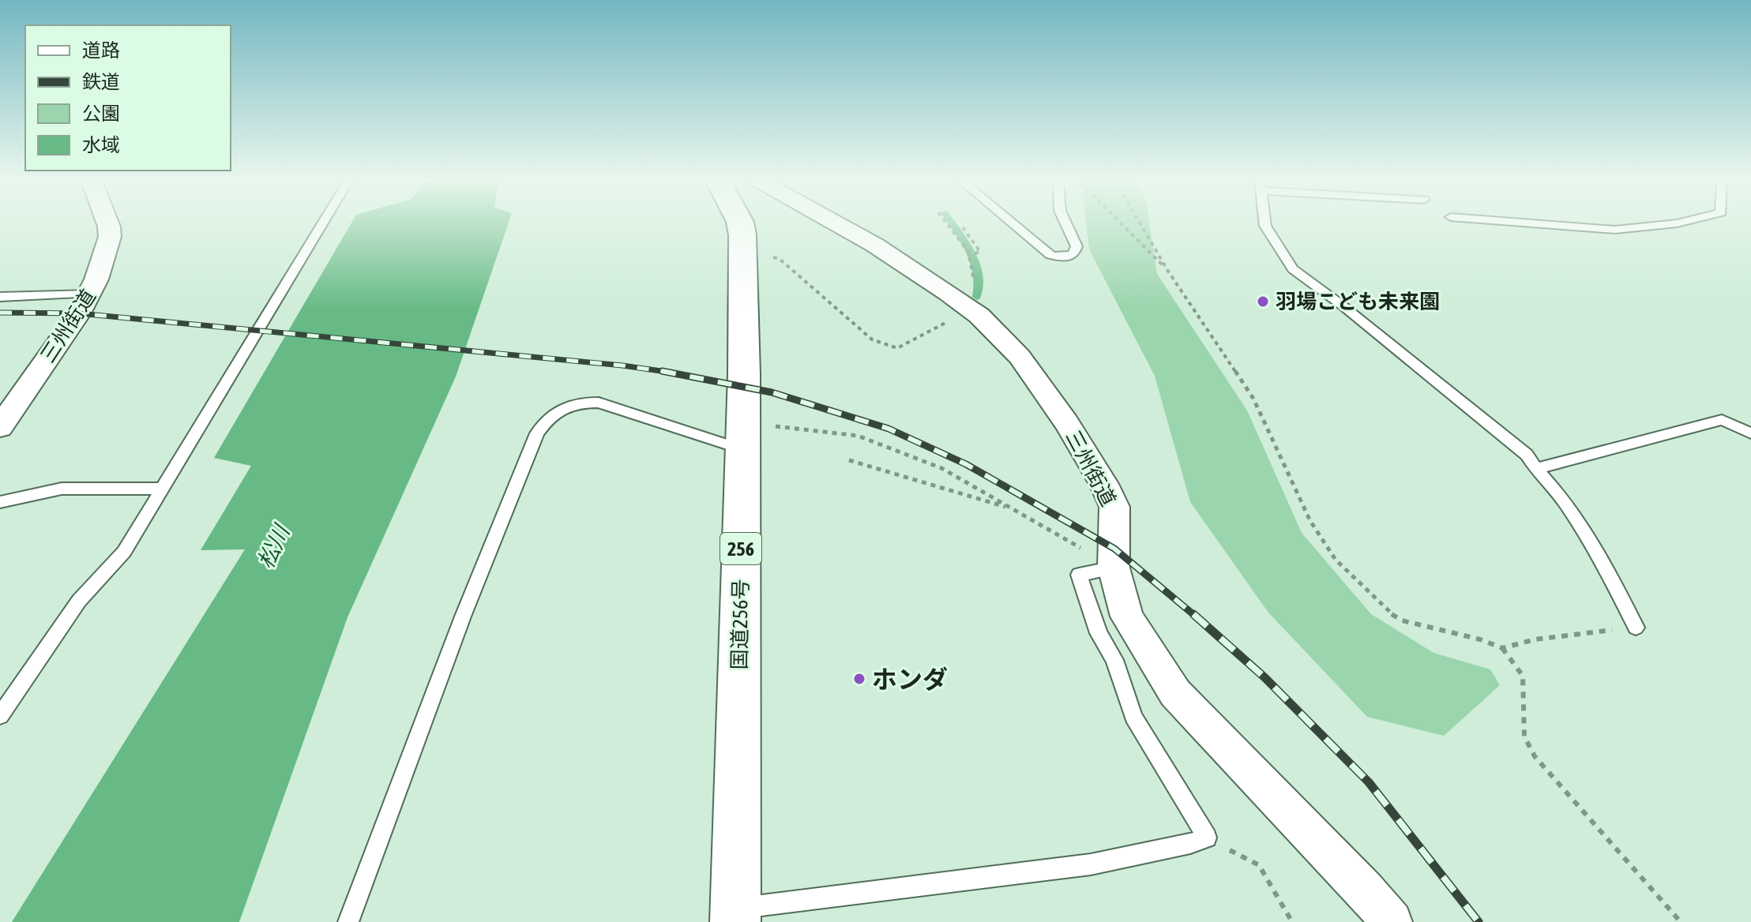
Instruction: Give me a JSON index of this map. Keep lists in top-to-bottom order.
{
  "streets": {
    "highway": ["256", "国道256号"],
    "street": ["三州街道"]
  },
  "water": ["松川"],
  "places": ["羽場こども未来園", "ホンダ"],
  "legend": [
    "道路",
    "鉄道",
    "公園",
    "水域"
  ]
}
